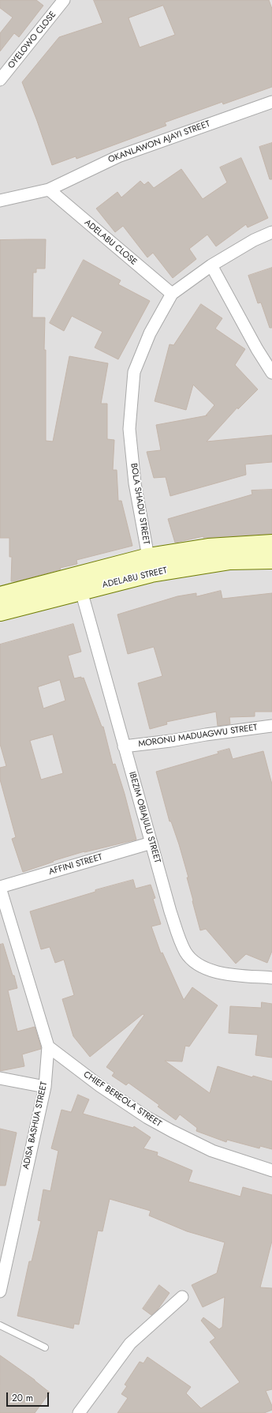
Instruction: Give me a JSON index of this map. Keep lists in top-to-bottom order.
{
  "streets": {
    "main road": ["ADELABU STREET"],
    "street": [
      "OYELOWO CLOSE",
      "OKANLAWON AJAYI STREET",
      "ADELABU CLOSE",
      "BOLA SHADU STREET",
      "MORONU MADUAGWU STREET",
      "IBEZIM OBIAJULU STREET",
      "AFFINI STREET",
      "CHIEF BEREOLA STREET",
      "ADISA BASHUA STREET"
    ]
  },
  "crossings": [
    ["OKANLAWON AJAYI STREET", "ADELABU CLOSE"],
    ["ADELABU CLOSE", "BOLA SHADU STREET"],
    ["BOLA SHADU STREET", "ADELABU STREET"],
    ["ADELABU STREET", "IBEZIM OBIAJULU STREET"],
    ["MORONU MADUAGWU STREET", "IBEZIM OBIAJULU STREET"],
    ["IBEZIM OBIAJULU STREET", "AFFINI STREET"],
    ["AFFINI STREET", "ADISA BASHUA STREET"],
    ["CHIEF BEREOLA STREET", "ADISA BASHUA STREET"]
  ],
  "scale_bar": "20 m"
}
